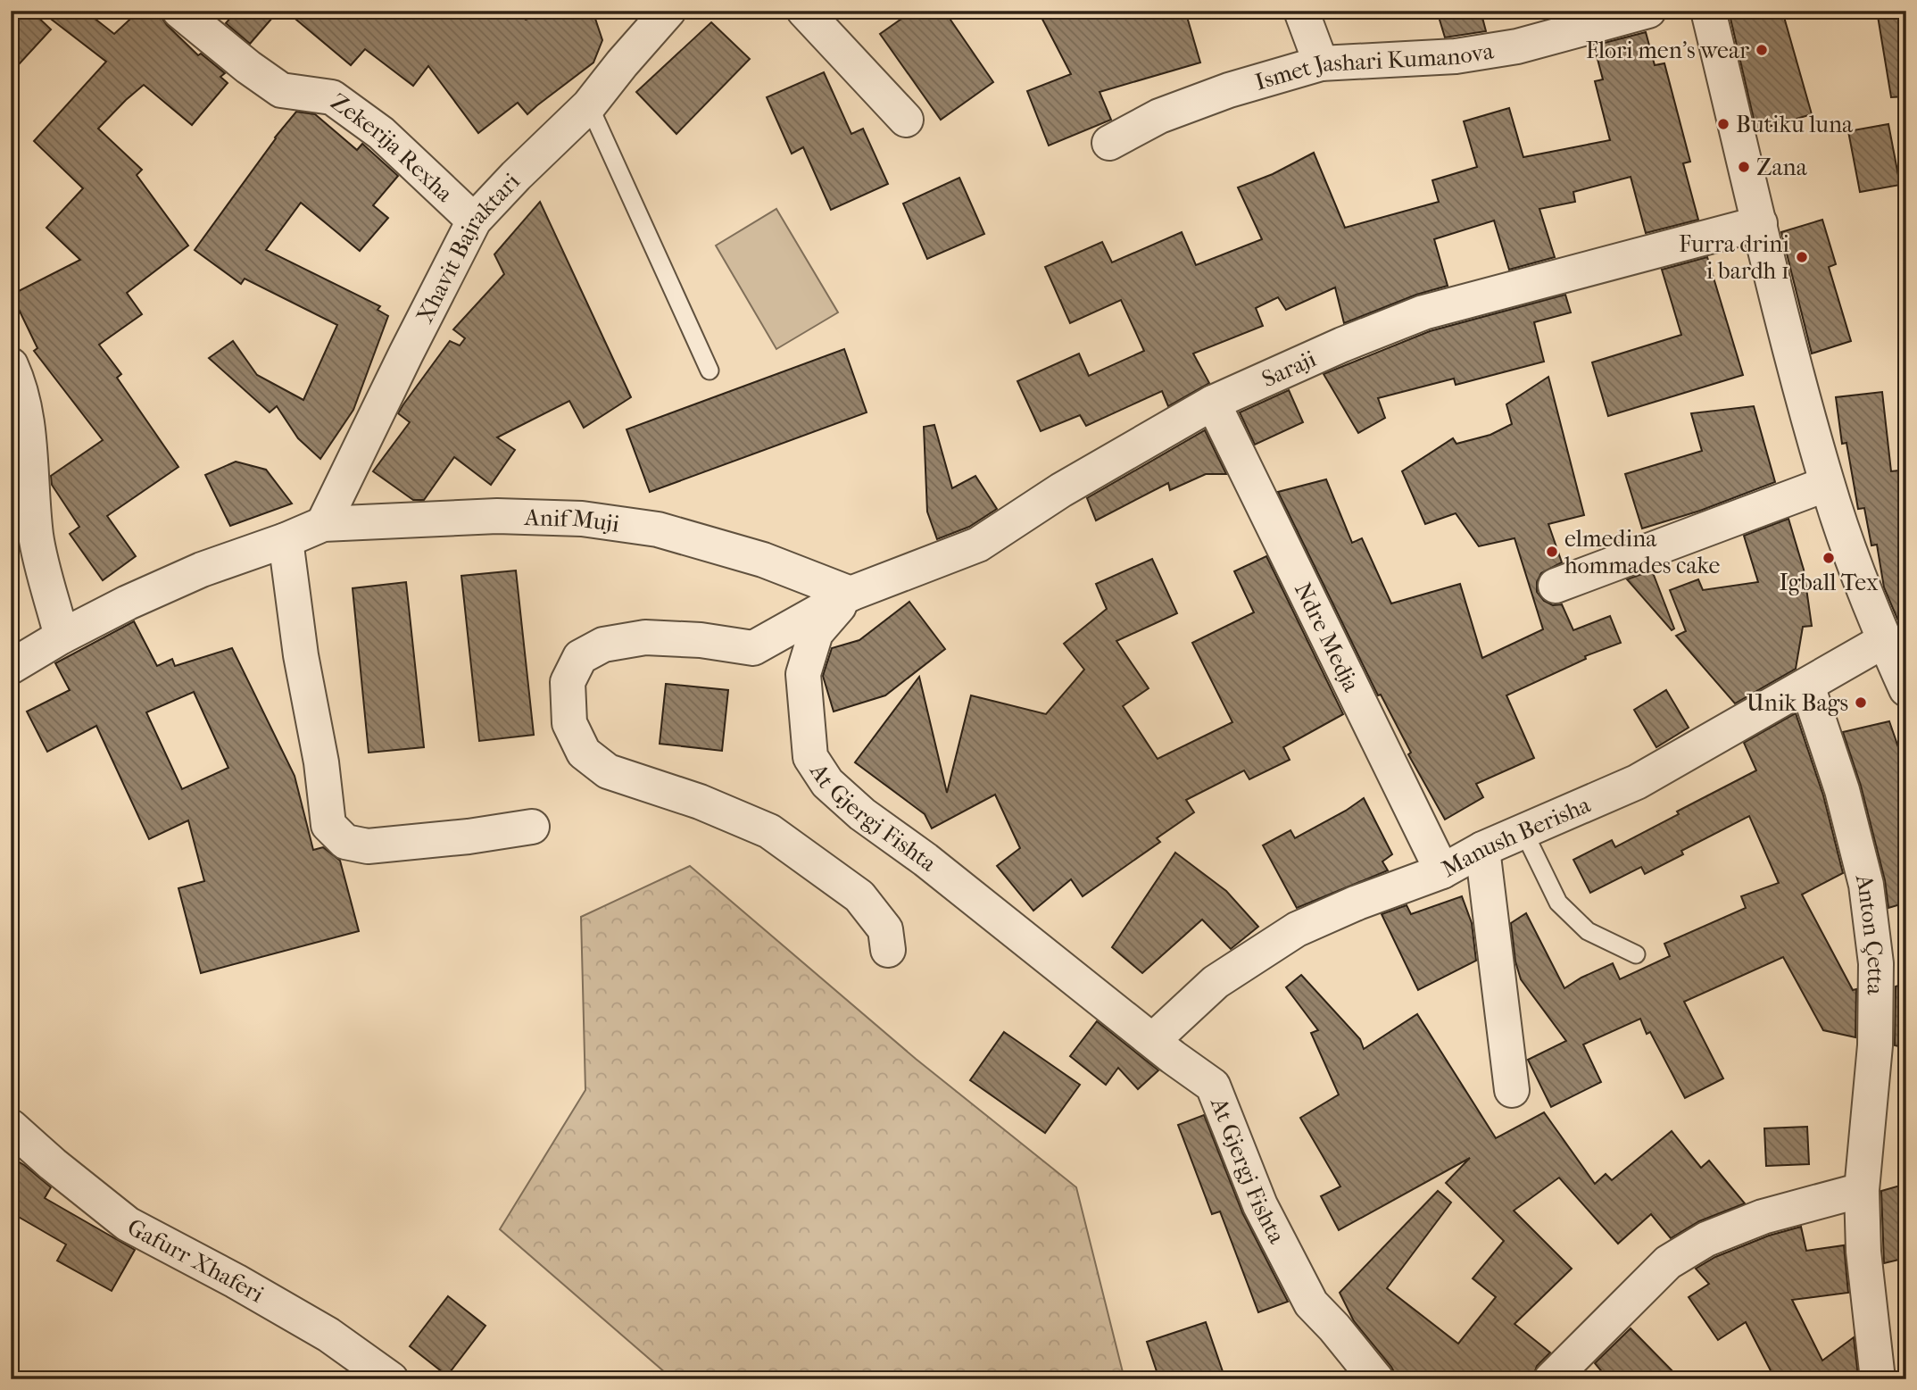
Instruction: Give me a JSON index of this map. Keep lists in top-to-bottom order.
{
  "streets": {
    "street": [
      "Ismet Jashari Kumanova",
      "Zekerija Rexha",
      "Xhavit Bajraktari",
      "Saraji",
      "Anif Muji",
      "Ndre Medja",
      "At Gjergj Fishta",
      "Manush Berisha",
      "Anton Çetta",
      "Gafurr Xhaferi"
    ]
  },
  "crossings": [
    ["Zekerija Rexha", "Xhavit Bajraktari"],
    ["Xhavit Bajraktari", "Anif Muji"],
    ["Saraji", "Anif Muji"],
    ["Saraji", "Ndre Medja"],
    ["Saraji", "At Gjergj Fishta"],
    ["Anif Muji", "At Gjergj Fishta"],
    ["Ndre Medja", "Manush Berisha"],
    ["At Gjergj Fishta", "Manush Berisha"],
    ["Manush Berisha", "Anton Çetta"]
  ],
  "places": [
    "Flori men's wear",
    "Butiku luna",
    "Zana",
    "Furra drini i bardh 1",
    "elmedina hommades cake",
    "Igball Tex",
    "Unik Bags"
  ]
}
